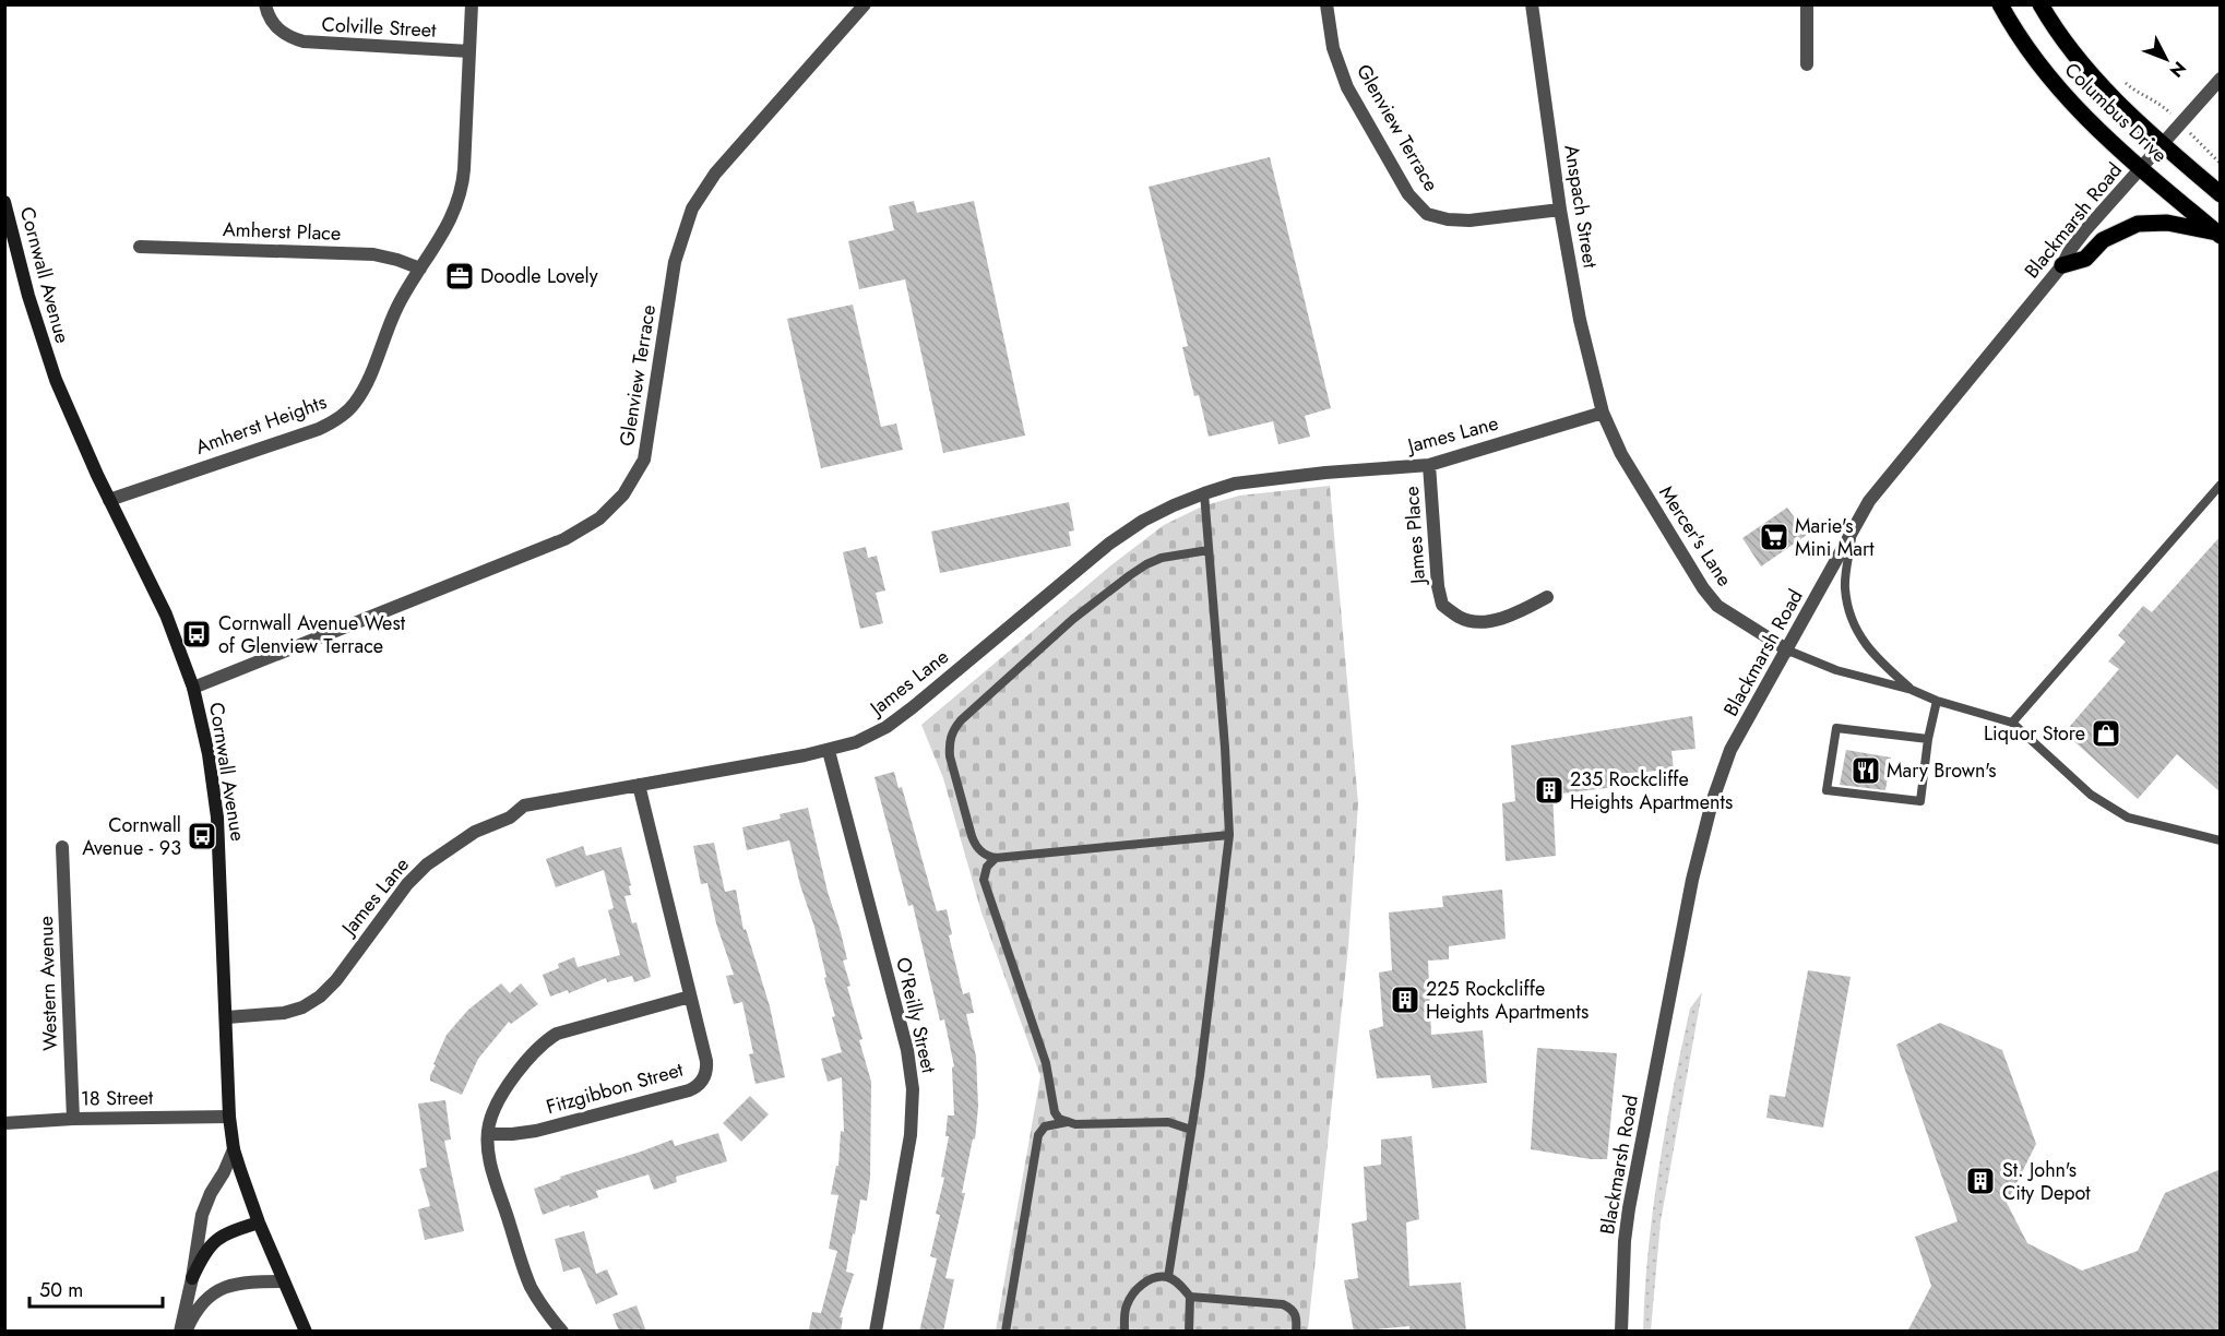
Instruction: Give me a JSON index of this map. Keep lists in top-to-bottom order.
{
  "streets": {
    "main road": ["Columbus Drive", "Cornwall Avenue"],
    "street": [
      "Colville Street",
      "Glenview Terrace",
      "Anspach Street",
      "Blackmarsh Road",
      "Amherst Place",
      "Amherst Heights",
      "James Lane",
      "James Place",
      "Mercer's Lane",
      "Western Avenue",
      "O'Reilly Street",
      "Fitzgibbon Street",
      "18 Street"
    ]
  },
  "crossings": [
    ["Colville Street", "Amherst Heights"],
    ["Columbus Drive", "Blackmarsh Road"],
    ["Glenview Terrace", "Anspach Street"],
    ["Glenview Terrace", "Cornwall Avenue"],
    ["Anspach Street", "James Lane"],
    ["Anspach Street", "Mercer's Lane"],
    ["Blackmarsh Road", "Mercer's Lane"],
    ["Amherst Place", "Amherst Heights"],
    ["Cornwall Avenue", "Amherst Heights"],
    ["Cornwall Avenue", "James Lane"],
    ["Cornwall Avenue", "18 Street"],
    ["James Lane", "James Place"],
    ["James Lane", "Mercer's Lane"],
    ["James Lane", "O'Reilly Street"],
    ["James Lane", "Fitzgibbon Street"],
    ["Western Avenue", "18 Street"]
  ],
  "places": {
    "office": ["Doodle Lovely"],
    "supermarket": ["Marie's Mini Mart"],
    "bus stop": ["Cornwall Avenue West of Glenview Terrace", "Cornwall Avenue - 93"],
    "shop": ["Liquor Store"],
    "restaurant": ["Mary Brown's"],
    "building": ["235 Rockcliffe Heights Apartments", "225 Rockcliffe Heights Apartments", "St. John's City Depot"]
  },
  "scale_bar": "50 m",
  "north": "bottom right"
}
